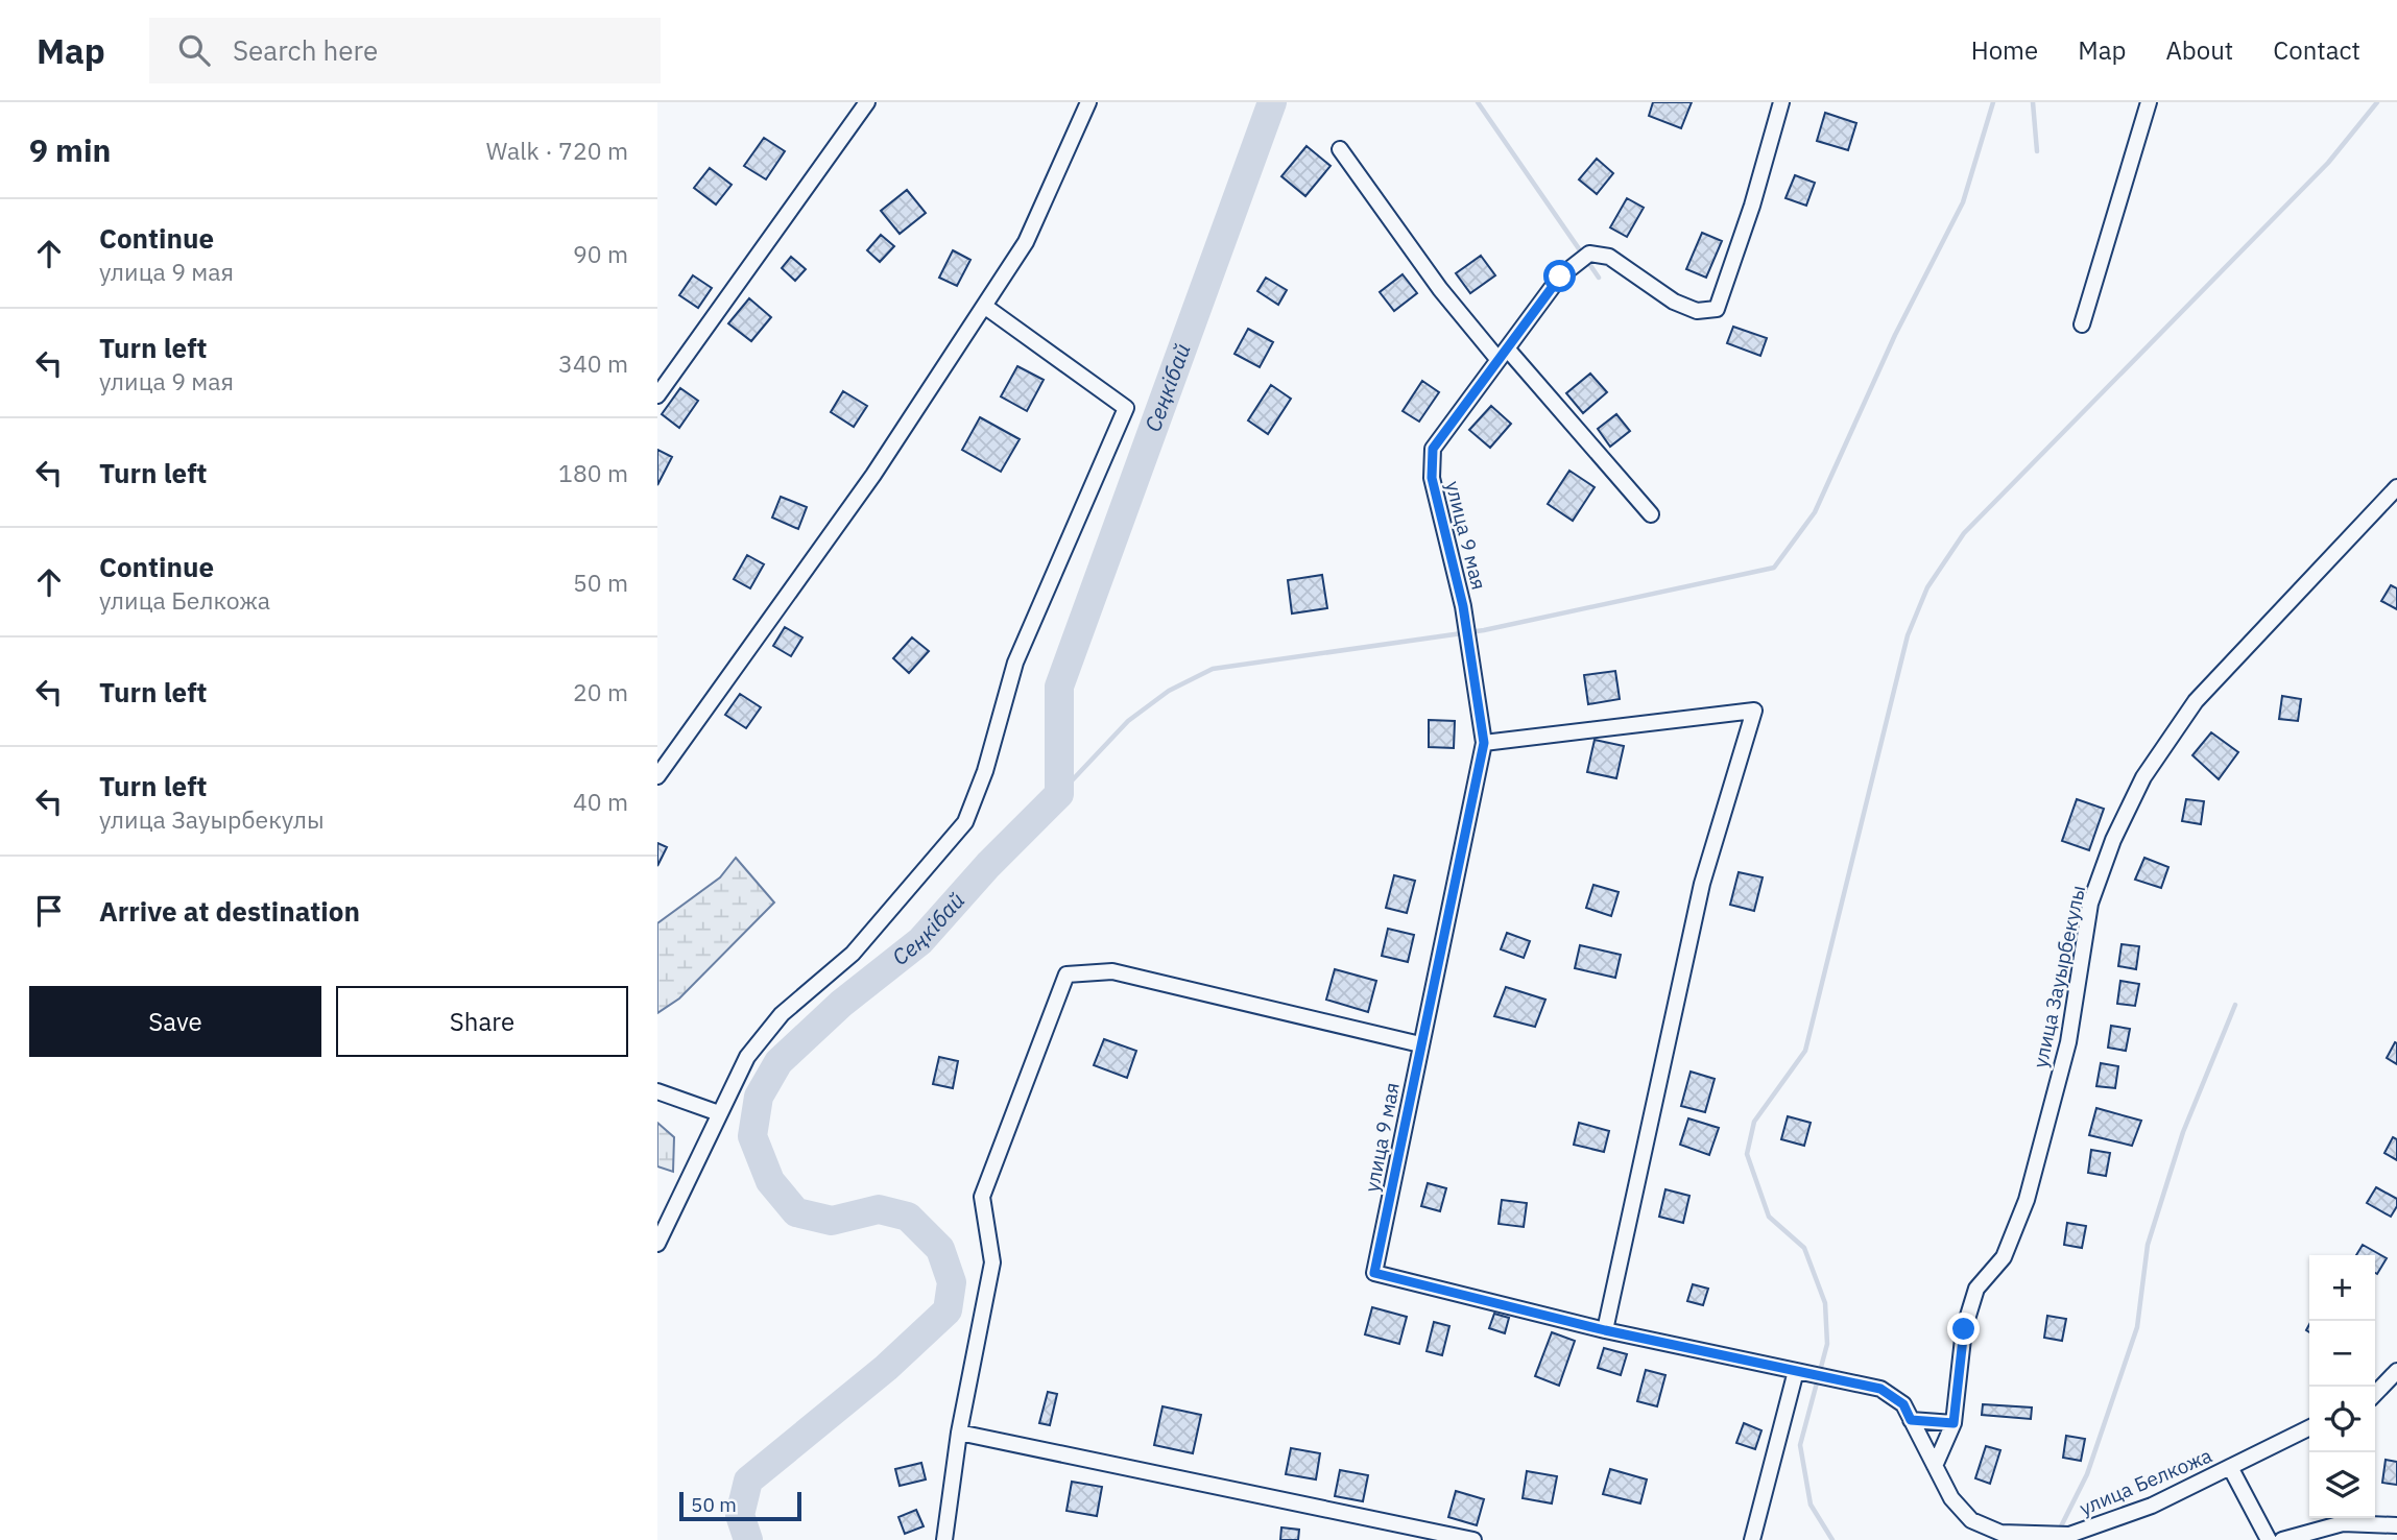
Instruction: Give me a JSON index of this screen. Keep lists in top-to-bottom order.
{
  "streets": {
    "street": ["улица 9 мая", "улица Зауырбекулы", "улица Белкожа"]
  },
  "crossings": [
    ["улица 9 мая", "улица Белкожа"],
    ["улица Зауырбекулы", "улица Белкожа"]
  ],
  "water": ["Сеңкібай"],
  "scale_bar": "50 m",
  "page": {
    "header": "Map",
    "search": "Search here",
    "nav": [
      "Home",
      "Map",
      "About",
      "Contact"
    ],
    "heading": ["9 min", "Walk · 720 m"],
    "list": [
      ["Continue", "улица 9 мая", "90 m"],
      ["Turn left", "улица 9 мая", "340 m"],
      ["Turn left", "180 m"],
      ["Continue", "улица Белкожа", "50 m"],
      ["Turn left", "20 m"],
      ["Turn left", "улица Зауырбекулы", "40 m"],
      "Arrive at destination"
    ],
    "buttons": ["Save", "Share"],
    "map_buttons": ["+", "−"],
    "scale": "50 m"
  }
}
